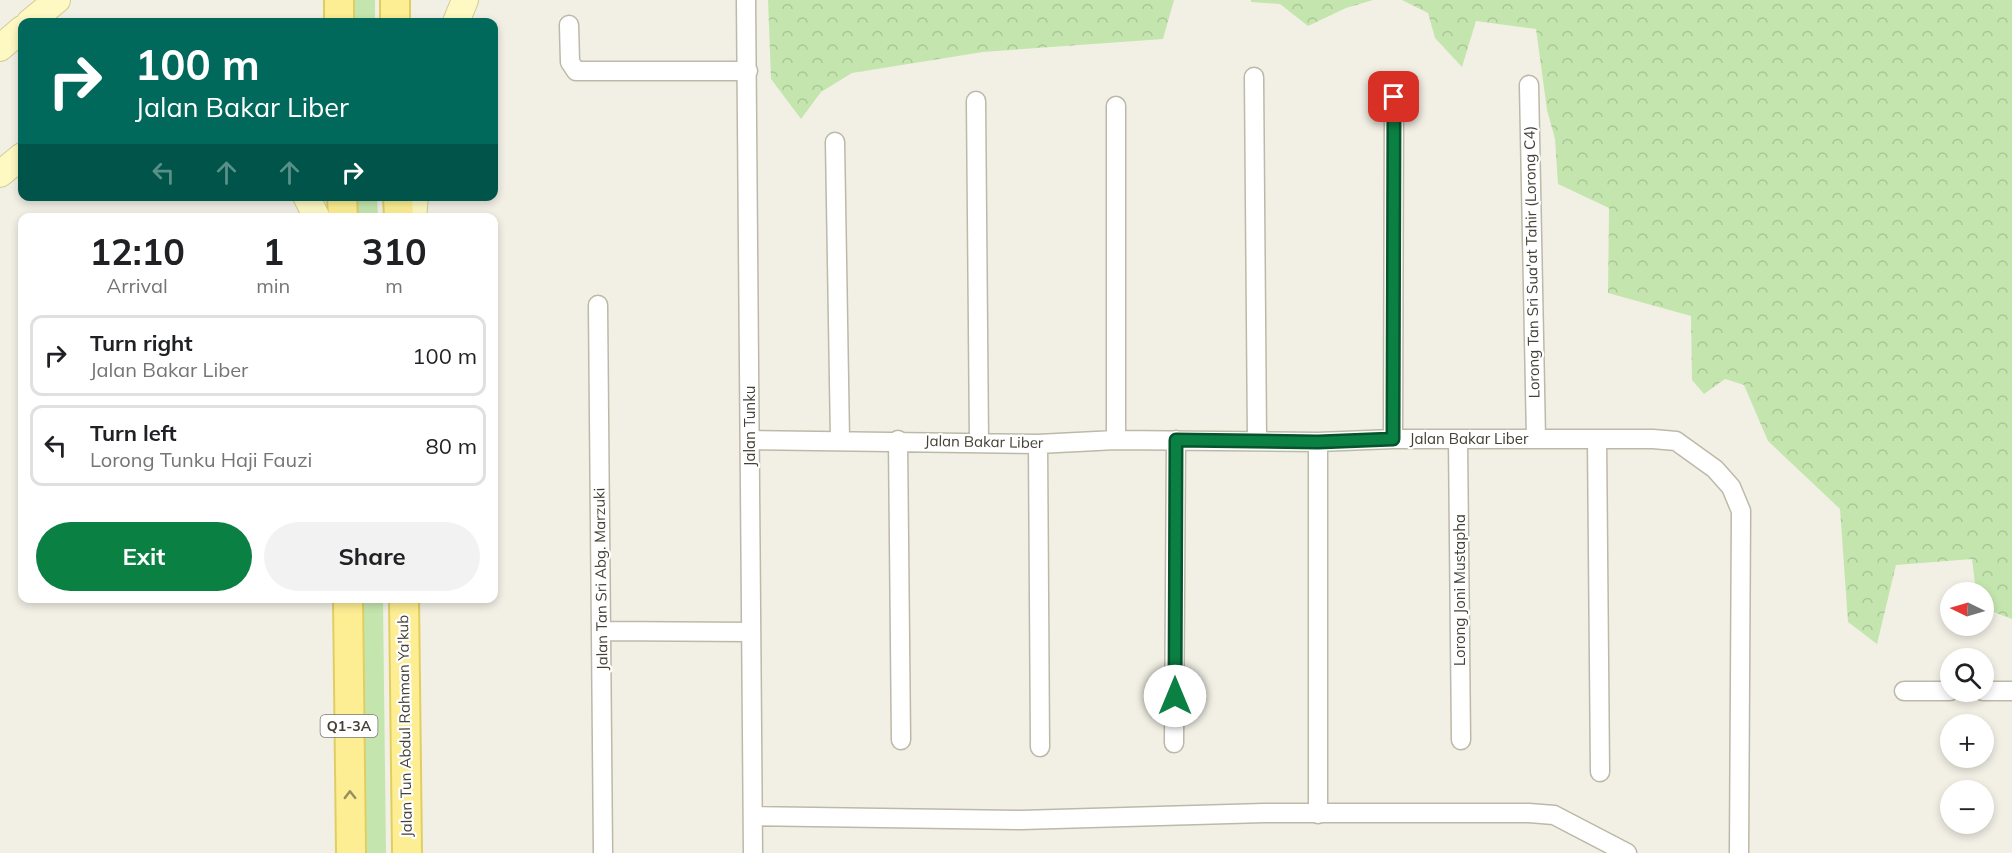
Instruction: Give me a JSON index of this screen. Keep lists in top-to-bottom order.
{
  "streets": {
    "main road": ["Q1-3A", "Jalan Tun Abdul Rahman Ya'kub"],
    "street": [
      "Lorong Tan Sri Sua'at Tahir (Lorong C4)",
      "Jalan Tunku",
      "Jalan Bakar Liber",
      "Jalan Tan Sri Abg. Marzuki",
      "Lorong Joni Mustapha"
    ]
  },
  "crossings": [
    ["Lorong Tan Sri Sua'at Tahir (Lorong C4)", "Jalan Bakar Liber"],
    ["Jalan Tunku", "Jalan Bakar Liber"],
    ["Jalan Bakar Liber", "Lorong Joni Mustapha"]
  ],
  "north": "left",
  "page": {
    "turn": ["100 m", "Jalan Bakar Liber"],
    "eta": [
      "12:10",
      "Arrival",
      "1",
      "min",
      "310",
      "m"
    ],
    "list": [
      {
        "name": "Turn right",
        "note": "Jalan Bakar Liber",
        "value": "100 m"
      },
      {
        "name": "Turn left",
        "note": "Lorong Tunku Haji Fauzi",
        "value": "80 m"
      }
    ],
    "buttons": ["Exit", "Share"],
    "map_buttons": ["+", "−"]
  }
}
